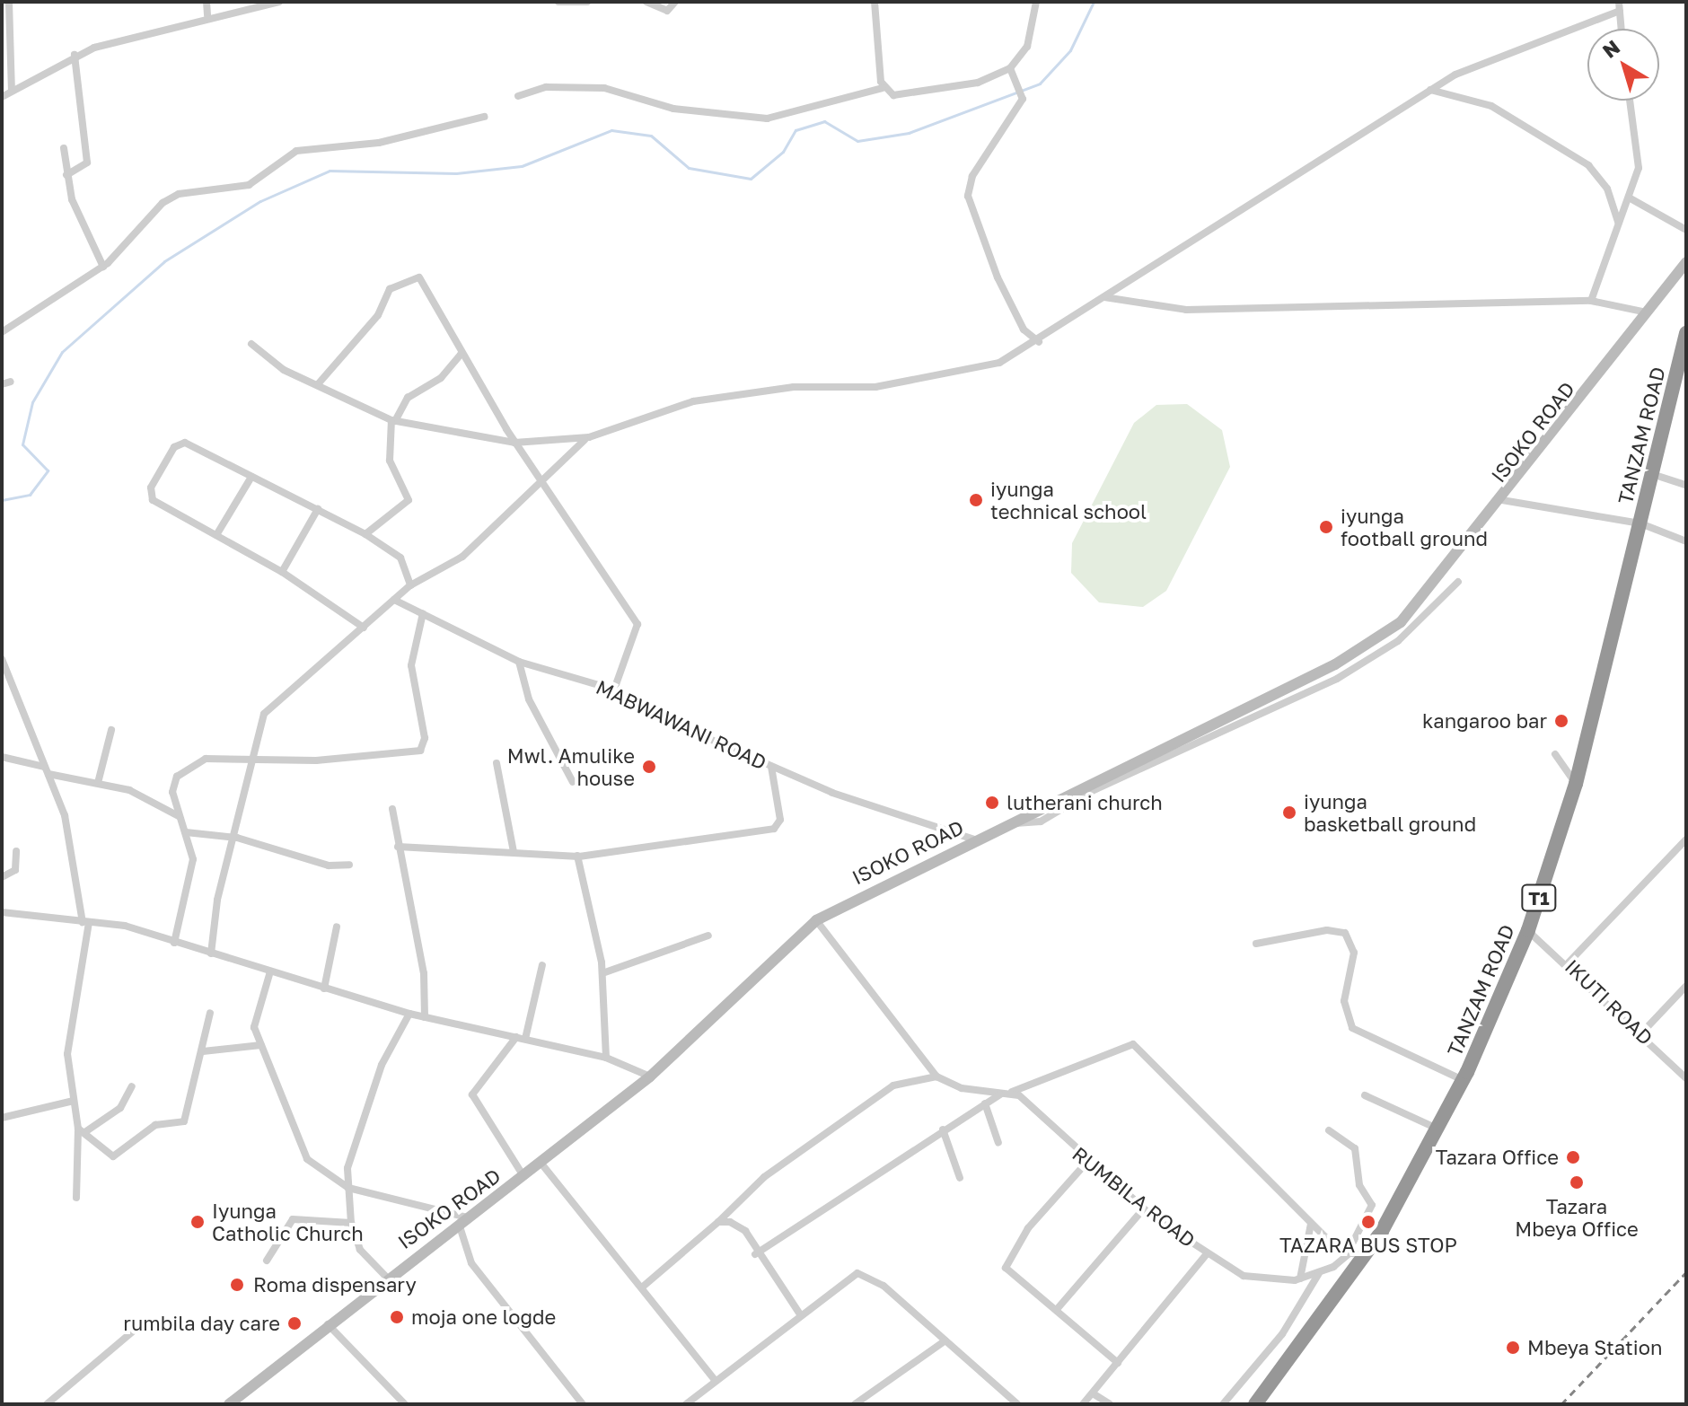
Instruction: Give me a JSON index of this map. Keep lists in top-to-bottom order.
{
  "streets": {
    "highway": ["TANZAM ROAD", "T1"],
    "street": [
      "ISOKO ROAD",
      "MABWAWANI ROAD",
      "IKUTI ROAD",
      "RUMBILA ROAD"
    ]
  },
  "crossings": [
    ["ISOKO ROAD", "MABWAWANI ROAD"],
    ["TANZAM ROAD", "IKUTI ROAD"]
  ],
  "places": [
    "iyunga technical school",
    "iyunga football ground",
    "kangaroo bar",
    "Mwl. Amulike house",
    "lutherani church",
    "iyunga basketball ground",
    "Tazara Office",
    "Tazara Mbeya Office",
    "Iyunga Catholic Church",
    "TAZARA BUS STOP",
    "Roma dispensary",
    "moja one logde",
    "rumbila day care",
    "Mbeya Station"
  ],
  "north": "top left"
}
